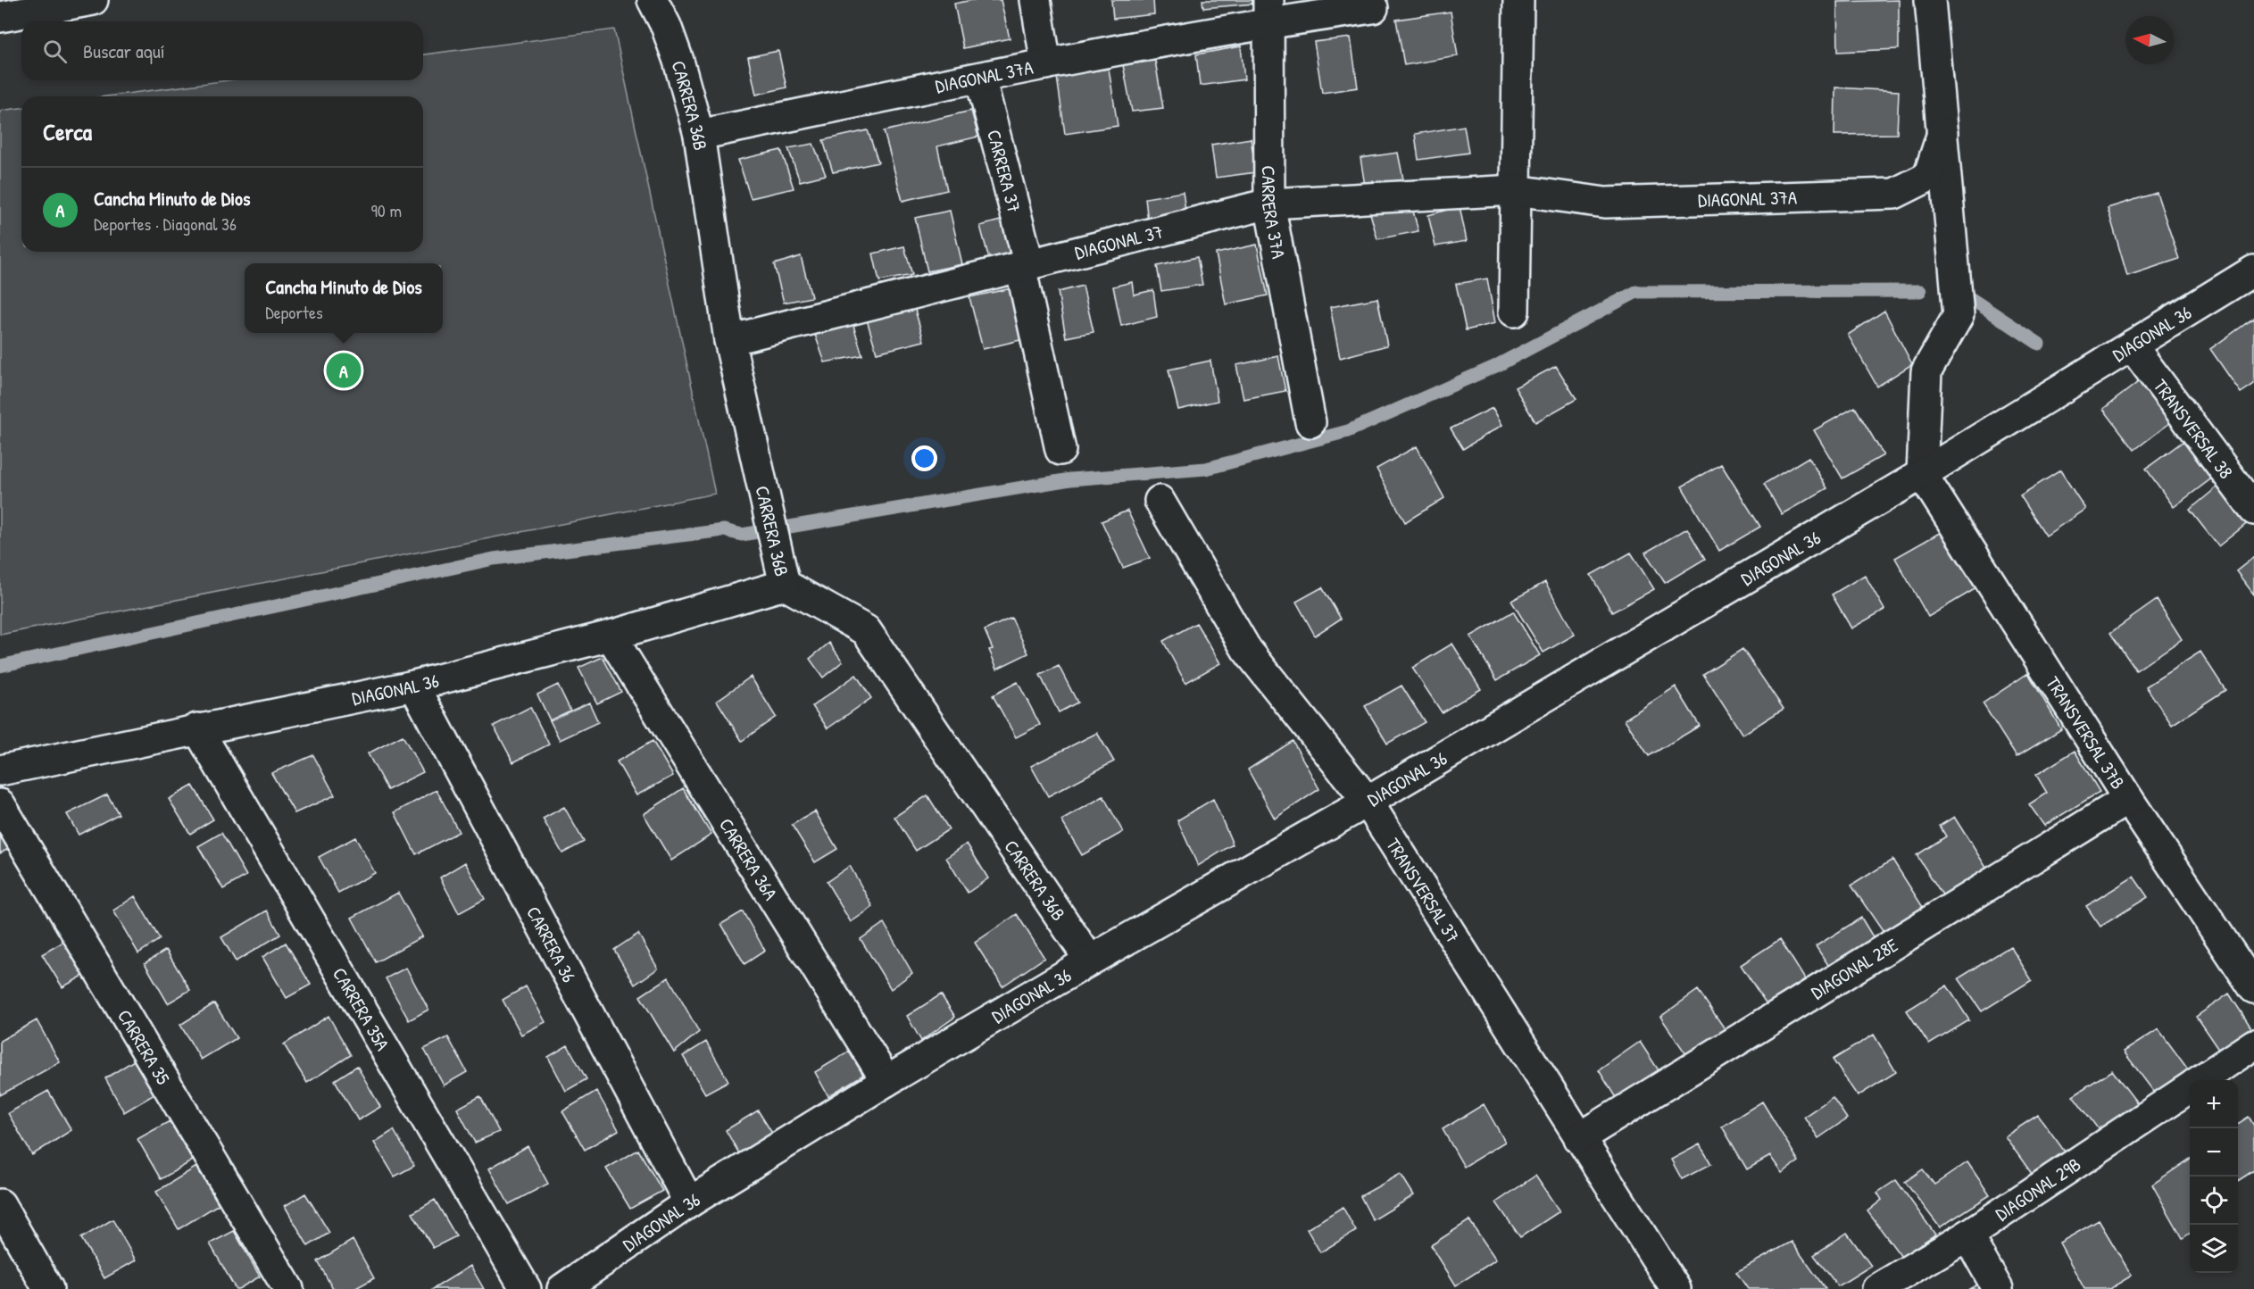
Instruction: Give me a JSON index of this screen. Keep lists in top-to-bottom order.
{
  "streets": {
    "street": [
      "DIAGONAL 37A",
      "CARRERA 36B",
      "CARRERA 37",
      "CARRERA 37A",
      "DIAGONAL 37",
      "DIAGONAL 36",
      "TRANSVERSAL 38",
      "TRANSVERSAL 37B",
      "CARRERA 36A",
      "TRANSVERSAL 37",
      "CARRERA 36",
      "DIAGONAL 28E",
      "CARRERA 35A",
      "CARRERA 35",
      "DIAGONAL 29B"
    ]
  },
  "crossings": [
    ["DIAGONAL 37A", "CARRERA 36B"],
    ["DIAGONAL 37A", "CARRERA 37"],
    ["DIAGONAL 37A", "CARRERA 37A"],
    ["DIAGONAL 37A", "DIAGONAL 37"],
    ["CARRERA 36B", "DIAGONAL 37"],
    ["CARRERA 36B", "DIAGONAL 36"],
    ["CARRERA 37", "DIAGONAL 37"],
    ["CARRERA 37A", "DIAGONAL 37"],
    ["DIAGONAL 36", "TRANSVERSAL 38"],
    ["DIAGONAL 36", "TRANSVERSAL 37B"],
    ["DIAGONAL 36", "CARRERA 36A"],
    ["DIAGONAL 36", "TRANSVERSAL 37"],
    ["DIAGONAL 36", "CARRERA 36"],
    ["DIAGONAL 36", "CARRERA 35A"],
    ["TRANSVERSAL 37B", "DIAGONAL 28E"],
    ["TRANSVERSAL 37", "DIAGONAL 28E"]
  ],
  "north": "left",
  "page": {
    "search": "Buscar aquí",
    "heading": "Cerca",
    "list": [
      {
        "mark": "A",
        "name": "Cancha Minuto de Dios",
        "note": "Deportes · Diagonal 36",
        "value": "90 m"
      }
    ],
    "popup": ["Cancha Minuto de Dios", "Deportes"],
    "pins": "A",
    "map_buttons": ["+", "−"]
  }
}
